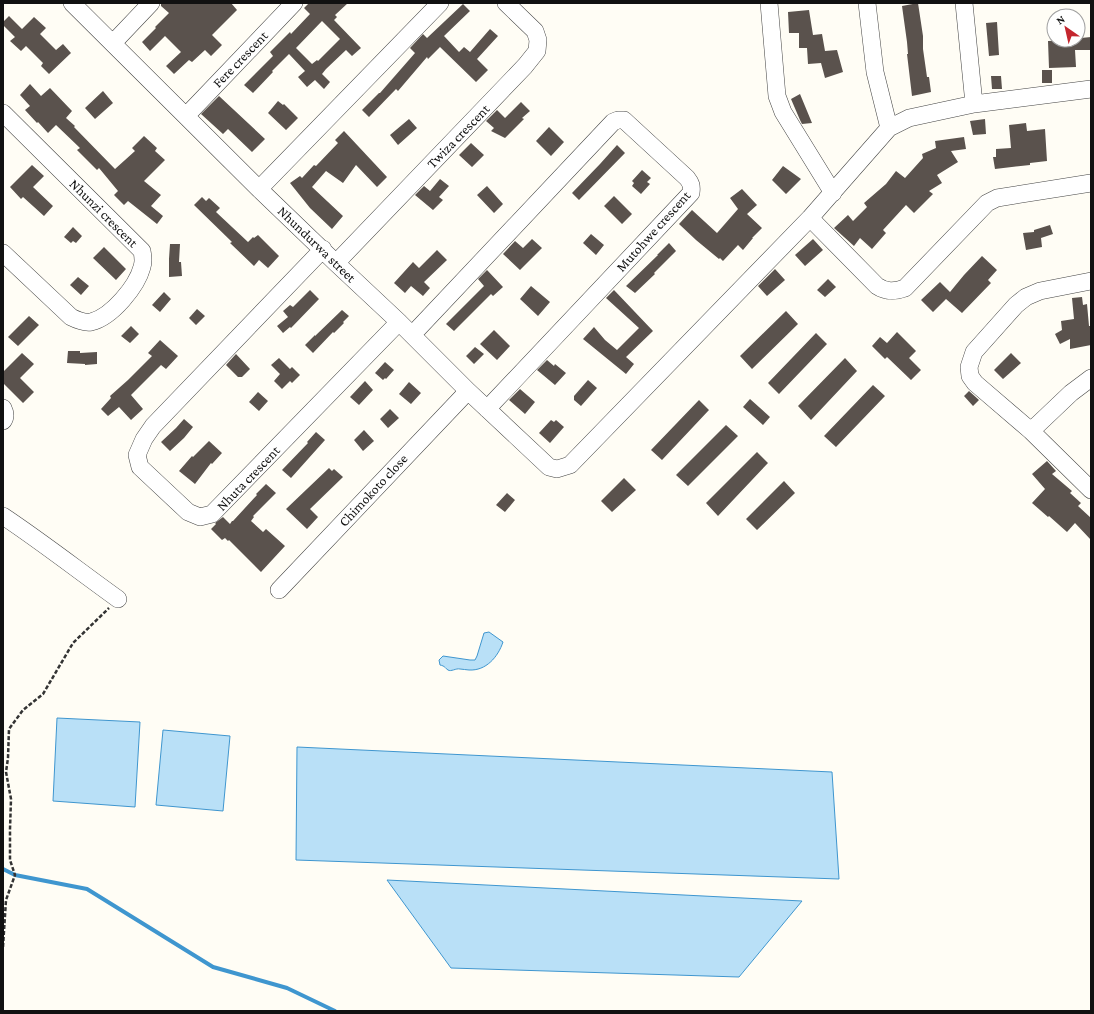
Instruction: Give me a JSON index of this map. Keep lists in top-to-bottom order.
{
  "streets": {
    "street": [
      "Fere crescent",
      "Twiza crescent",
      "Nhunzi crescent",
      "Mutohwe crescent",
      "Nhundurwa street",
      "Nhuta crescent",
      "Chimokoto close"
    ]
  },
  "crossings": [
    ["Fere crescent", "Nhundurwa street"],
    ["Twiza crescent", "Nhundurwa street"],
    ["Mutohwe crescent", "Nhundurwa street"],
    ["Nhundurwa street", "Nhuta crescent"],
    ["Nhundurwa street", "Chimokoto close"]
  ],
  "north": "top left"
}
